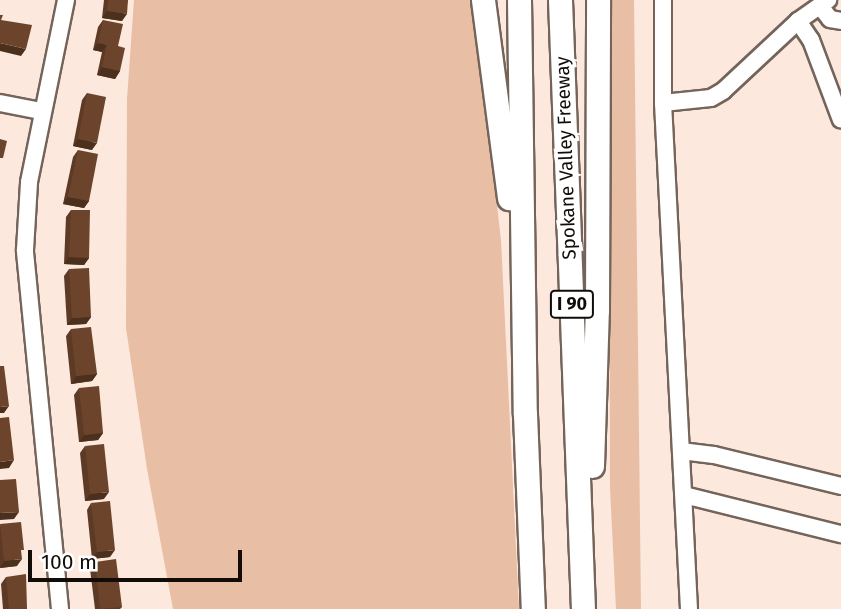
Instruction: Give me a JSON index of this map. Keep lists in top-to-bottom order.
{
  "streets": {
    "highway": ["Spokane Valley Freeway", "I 90"]
  },
  "scale_bar": "100 m"
}
